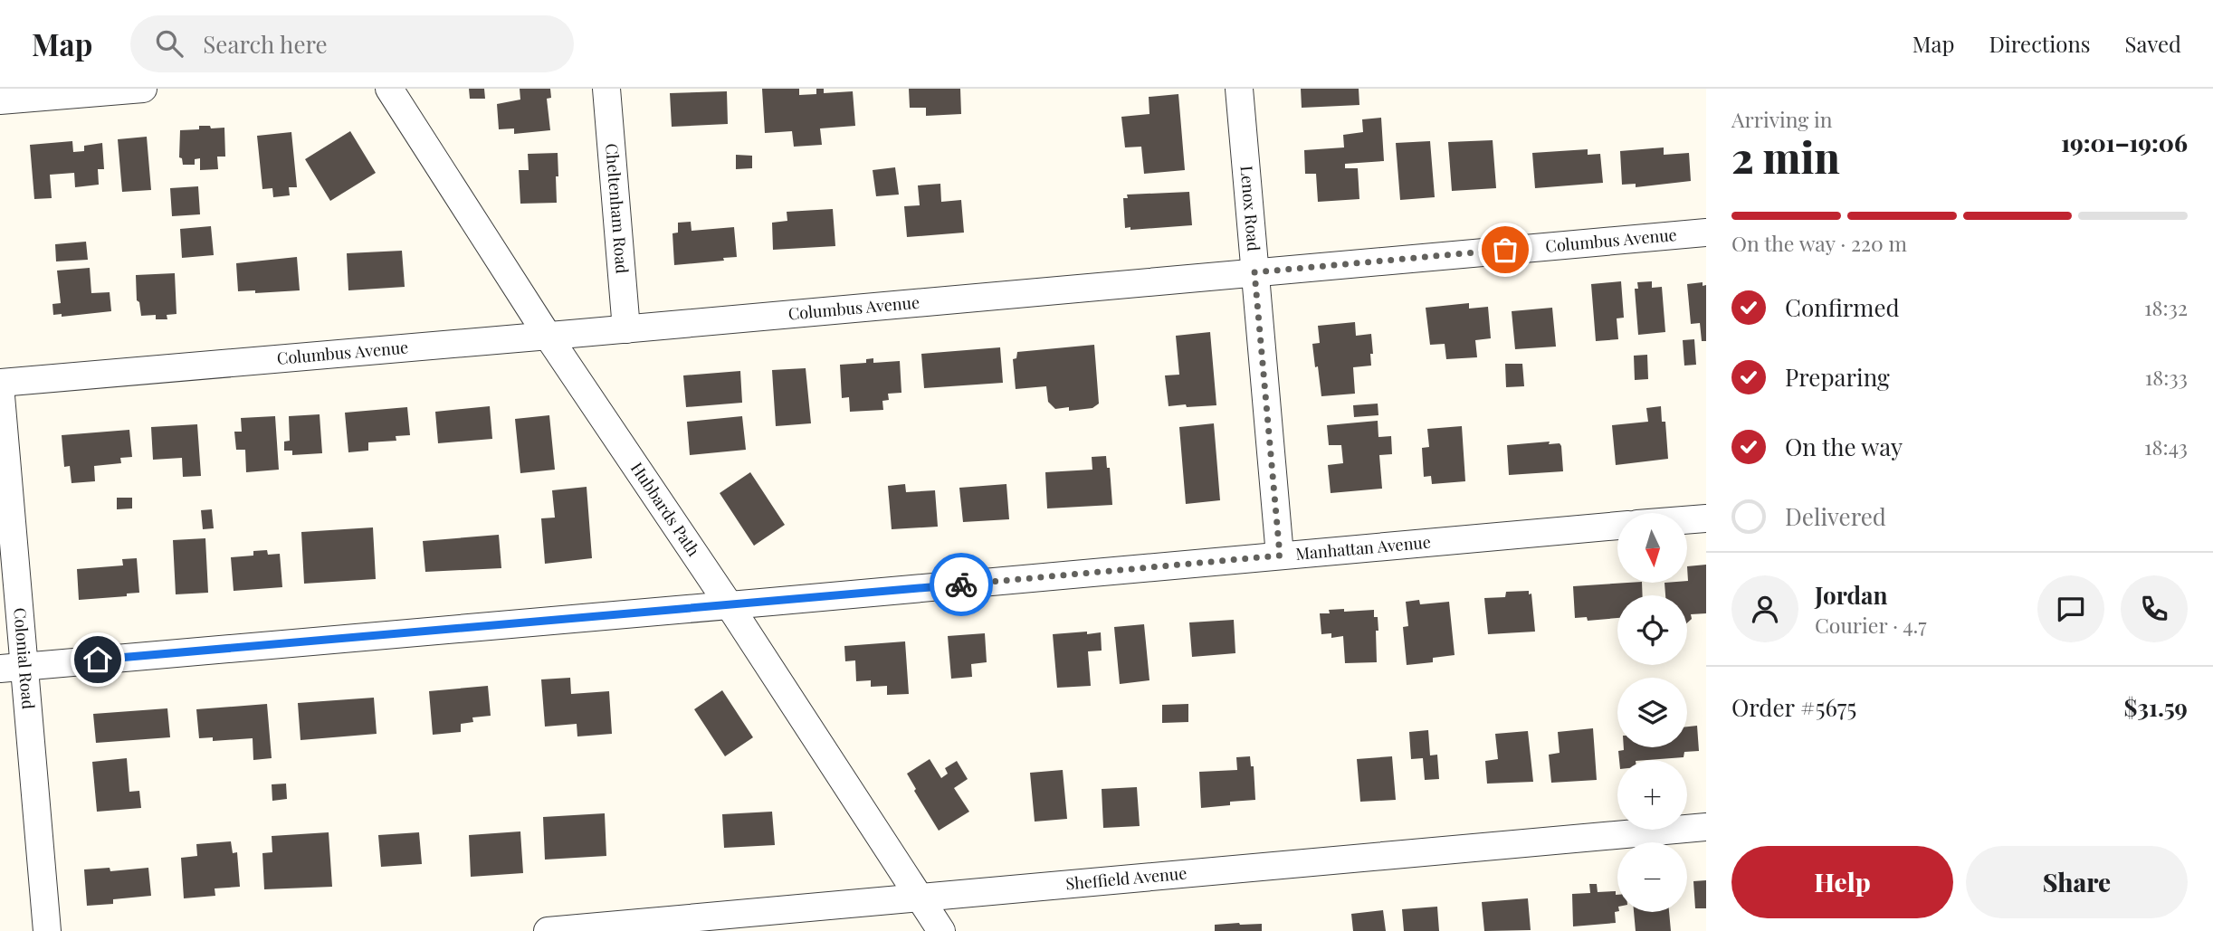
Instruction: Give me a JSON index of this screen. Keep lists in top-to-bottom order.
{
  "streets": {
    "street": [
      "Cheltenham Road",
      "Lenox Road",
      "Columbus Avenue",
      "Hubbards Path",
      "Manhattan Avenue",
      "Colonial Road",
      "Sheffield Avenue"
    ]
  },
  "crossings": [
    ["Cheltenham Road", "Columbus Avenue"],
    ["Lenox Road", "Columbus Avenue"],
    ["Lenox Road", "Manhattan Avenue"],
    ["Columbus Avenue", "Hubbards Path"],
    ["Columbus Avenue", "Colonial Road"],
    ["Hubbards Path", "Manhattan Avenue"],
    ["Hubbards Path", "Sheffield Avenue"],
    ["Manhattan Avenue", "Colonial Road"]
  ],
  "north": "bottom",
  "page": {
    "header": "Map",
    "search": "Search here",
    "nav": ["Map", "Directions", "Saved"],
    "heading": ["2 min", "Arriving in", "19:01–19:06"],
    "panel": [
      "Jordan",
      "Courier · 4.7",
      "Order #5675",
      "$31.59"
    ],
    "bar": "On the way · 220 m",
    "list": [
      ["Confirmed", "18:32"],
      ["Preparing", "18:33"],
      ["On the way", "18:43"],
      "Delivered"
    ],
    "map_buttons": ["+", "−"],
    "buttons": ["Help", "Share"]
  }
}
